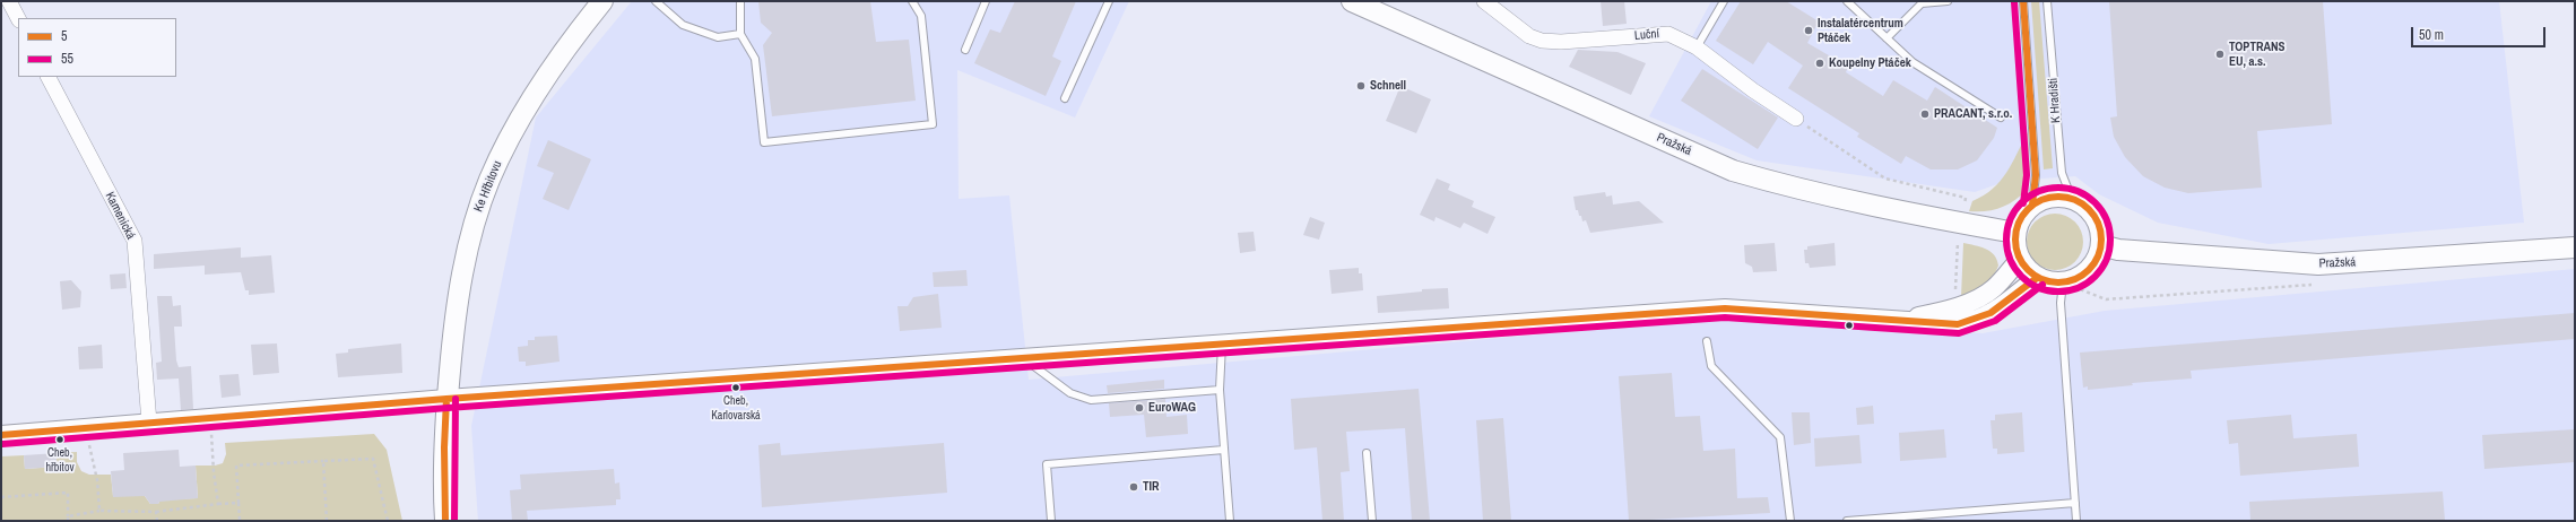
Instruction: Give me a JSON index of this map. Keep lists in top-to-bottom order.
{
  "streets": {
    "main road": ["Pražská", "Ke Hřbitovu"],
    "street": ["Luční", "Kamenická"],
    "lane": ["K Hradišti"]
  },
  "crossings": [
    ["K Hradišti", "Pražská"]
  ],
  "places": [
    "Instalatércentrum Ptáček",
    "TOPTRANS EU, a.s.",
    "Koupelny Ptáček",
    "Schnell",
    "PRACANT, s.r.o.",
    "Cheb, Karlovarská",
    "EuroWAG",
    "Cheb, hřbitov",
    "TIR"
  ],
  "lines": ["transit line 5", "transit line 55"],
  "legend": ["5", "55"],
  "scale_bar": "50 m"
}
